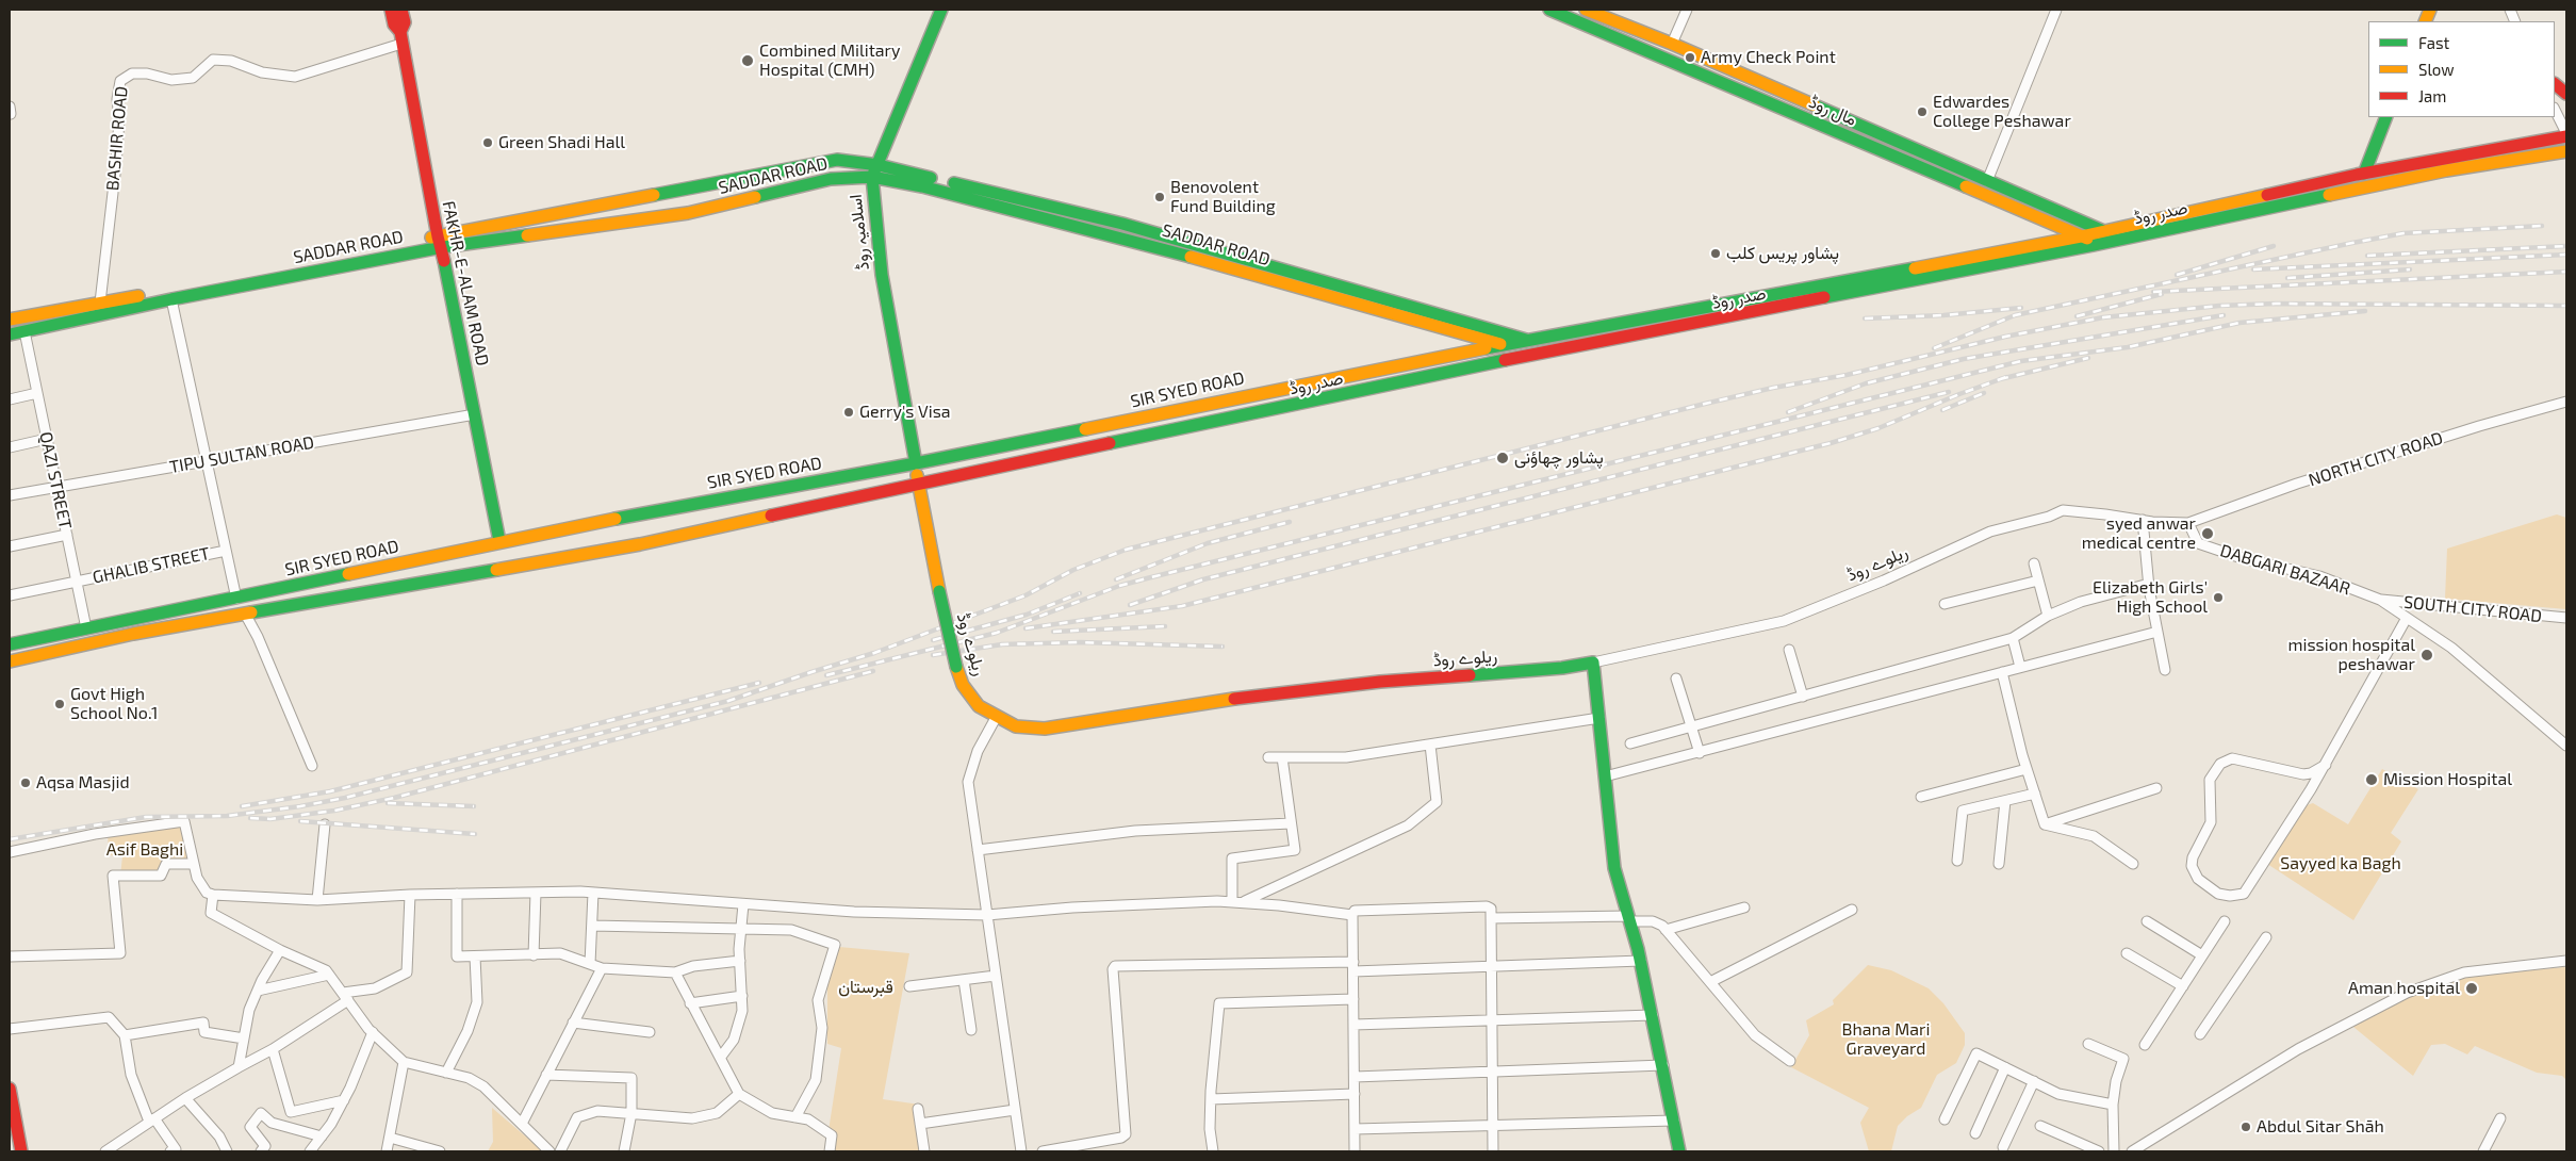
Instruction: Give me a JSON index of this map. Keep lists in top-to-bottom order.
{
  "streets": {
    "main road": [
      "مال روڈ",
      "SADDAR ROAD",
      "صدر روڈ",
      "اسلامیہ روڈ",
      "FAKHR-E-ALAM ROAD",
      "SIR SYED ROAD",
      "ریلوے روڈ"
    ],
    "street": [
      "BASHIR ROAD",
      "TIPU SULTAN ROAD",
      "NORTH CITY ROAD",
      "QAZI STREET",
      "GHALIB STREET",
      "DABGARI BAZAAR",
      "SOUTH CITY ROAD"
    ]
  },
  "crossings": [
    ["مال روڈ", "صدر روڈ"],
    ["BASHIR ROAD", "SADDAR ROAD"],
    ["BASHIR ROAD", "FAKHR-E-ALAM ROAD"],
    ["SADDAR ROAD", "صدر روڈ"],
    ["SADDAR ROAD", "اسلامیہ روڈ"],
    ["SADDAR ROAD", "FAKHR-E-ALAM ROAD"],
    ["SADDAR ROAD", "SIR SYED ROAD"],
    ["SADDAR ROAD", "QAZI STREET"],
    ["صدر روڈ", "SIR SYED ROAD"],
    ["صدر روڈ", "ریلوے روڈ"],
    ["اسلامیہ روڈ", "SIR SYED ROAD"],
    ["اسلامیہ روڈ", "ریلوے روڈ"],
    ["FAKHR-E-ALAM ROAD", "SIR SYED ROAD"],
    ["FAKHR-E-ALAM ROAD", "TIPU SULTAN ROAD"],
    ["SIR SYED ROAD", "QAZI STREET"],
    ["SIR SYED ROAD", "ریلوے روڈ"],
    ["TIPU SULTAN ROAD", "QAZI STREET"],
    ["NORTH CITY ROAD", "ریلوے روڈ"],
    ["NORTH CITY ROAD", "DABGARI BAZAAR"],
    ["QAZI STREET", "GHALIB STREET"],
    ["ریلوے روڈ", "DABGARI BAZAAR"],
    ["DABGARI BAZAAR", "SOUTH CITY ROAD"]
  ],
  "parks": [
    "Asif Baghi",
    "Sayyed ka Bagh",
    "قبرستان",
    "Bhana Mari Graveyard"
  ],
  "places": [
    "Army Check Point",
    "Combined Military Hospital (CMH)",
    "Edwardes College Peshawar",
    "Green Shadi Hall",
    "Benovolent Fund Building",
    "پشاور پریس کلب",
    "Gerry's Visa",
    "پشاور چھاؤنی",
    "syed anwar medical centre",
    "Elizabeth Girls' High School",
    "mission hospital peshawar",
    "Govt High School No.1",
    "Mission Hospital",
    "Aqsa Masjid",
    "Aman hospital",
    "Abdul Sitar Shāh"
  ],
  "legend": ["Fast", "Slow", "Jam"]
}
